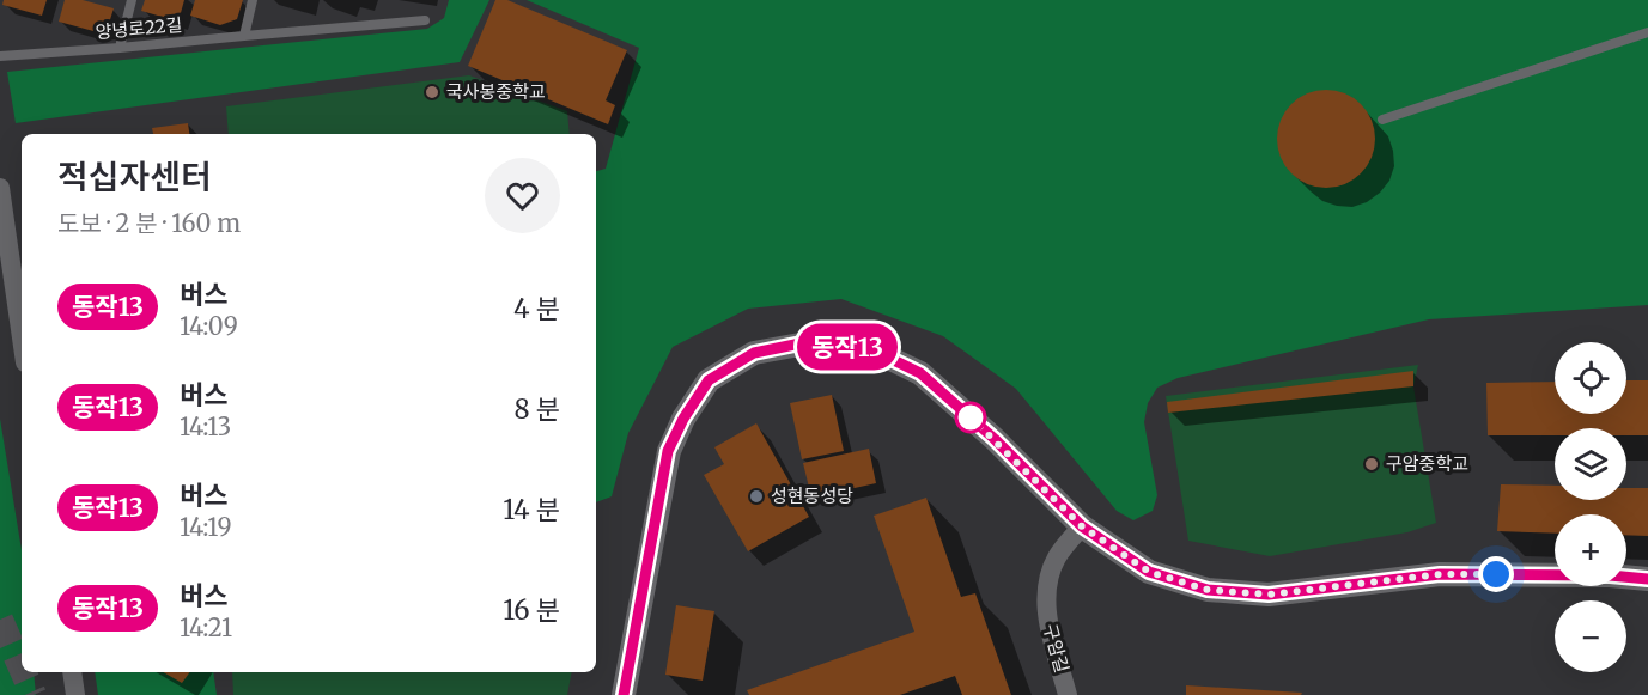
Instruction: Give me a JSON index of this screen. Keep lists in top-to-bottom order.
{
  "streets": {
    "street": ["구암길"],
    "lane": ["양녕로22길"]
  },
  "places": ["국사봉중학교", "구암중학교", "성현동성당"],
  "lines": ["bus line 동작13"],
  "page": {
    "on_map": "동작13",
    "heading": ["적십자센터", "도보 · 2 분 · 160 m"],
    "list": [
      {
        "mark": "동작13",
        "name": "버스",
        "note": "14:09",
        "value": "4 분"
      },
      {
        "mark": "동작13",
        "name": "버스",
        "note": "14:13",
        "value": "8 분"
      },
      {
        "mark": "동작13",
        "name": "버스",
        "note": "14:19",
        "value": "14 분"
      },
      {
        "mark": "동작13",
        "name": "버스",
        "note": "14:21",
        "value": "16 분"
      }
    ],
    "map_buttons": ["+", "−"]
  }
}
